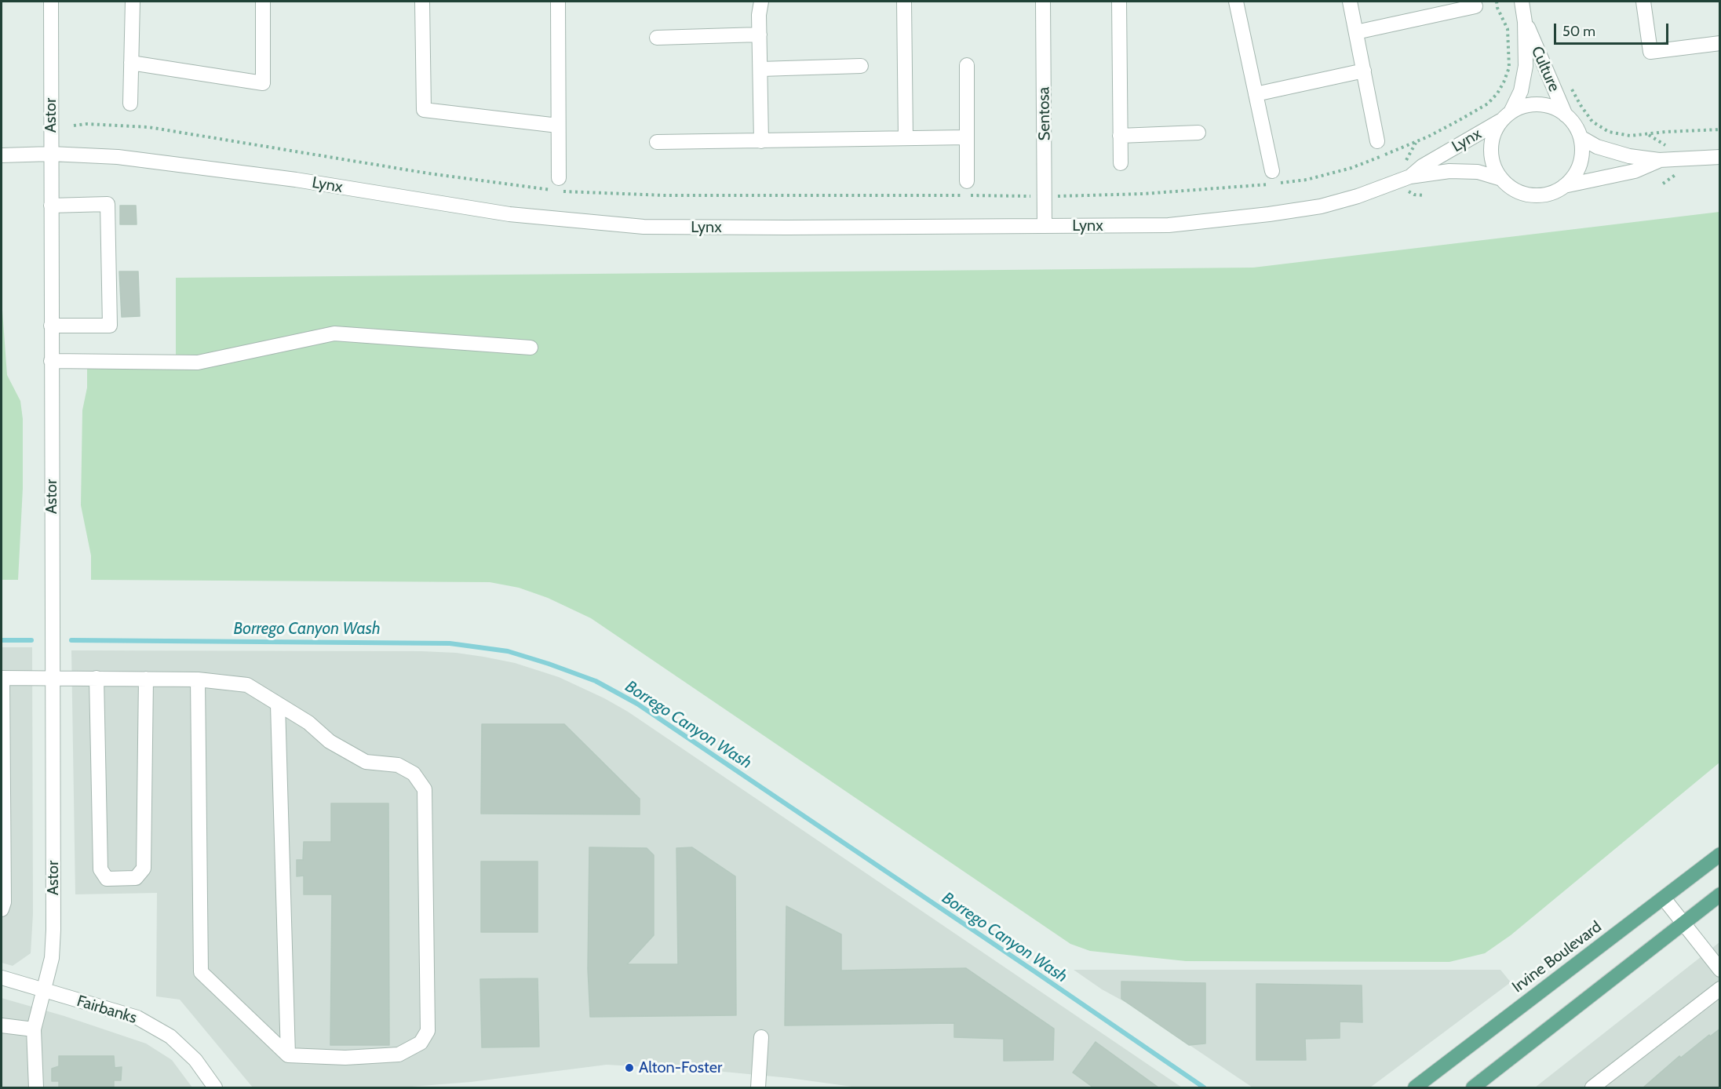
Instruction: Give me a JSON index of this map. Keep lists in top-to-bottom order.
{
  "streets": {
    "main road": ["Irvine Boulevard"],
    "street": [
      "Culture",
      "Sentosa",
      "Astor",
      "Lynx",
      "Fairbanks"
    ]
  },
  "crossings": [
    ["Culture", "Lynx"],
    ["Sentosa", "Lynx"],
    ["Astor", "Lynx"],
    ["Astor", "Fairbanks"]
  ],
  "water": ["Borrego Canyon Wash"],
  "places": ["Alton-Foster"],
  "scale_bar": "50 m"
}
